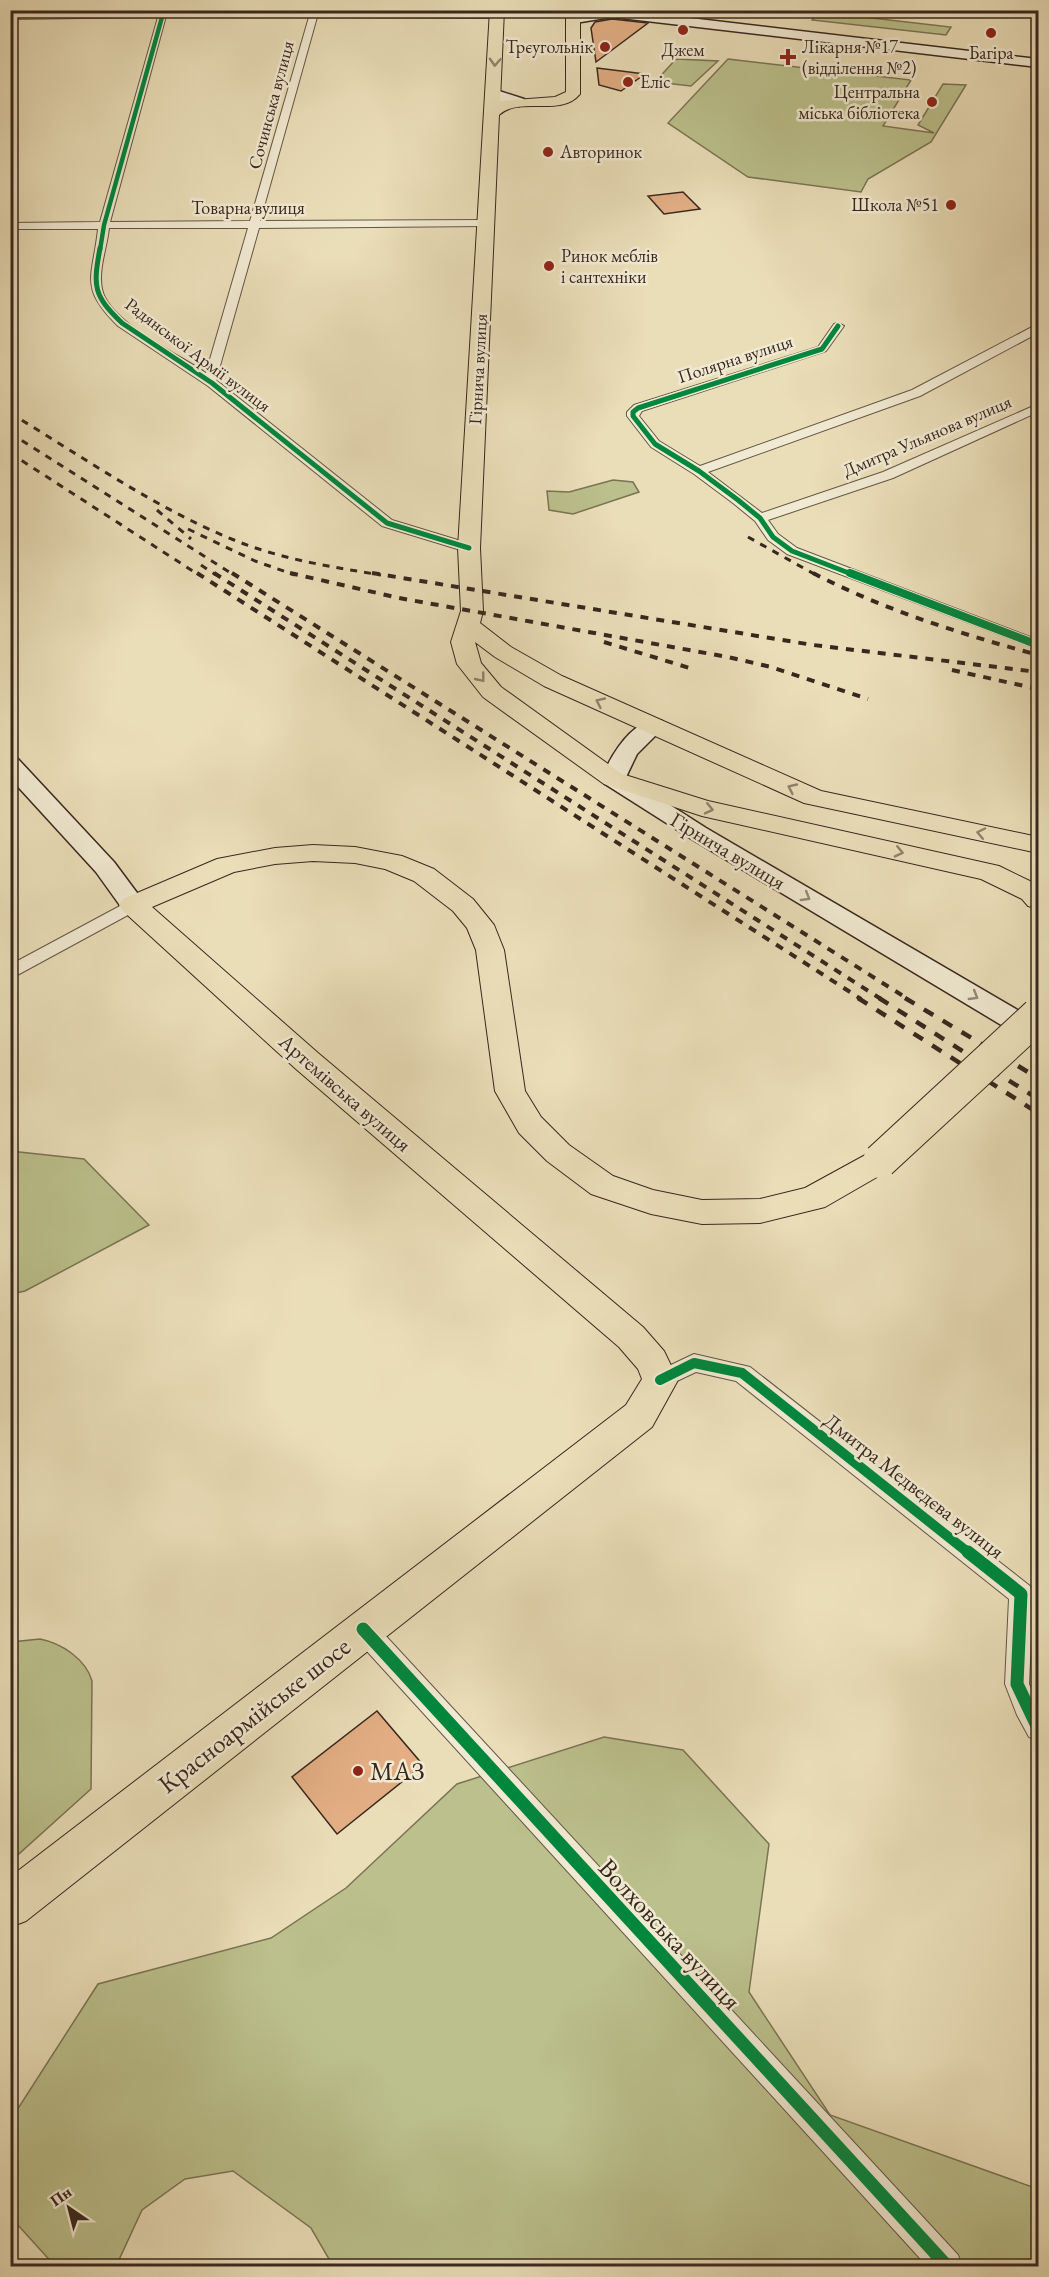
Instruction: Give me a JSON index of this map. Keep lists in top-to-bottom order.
{
  "streets": {
    "main road": ["Гірнича вулиця", "Артемівська вулиця", "Красноармійське шосе"],
    "street": [
      "Сочинська вулиця",
      "Товарна вулиця",
      "Радянської Армії вулиця",
      "Полярна вулиця",
      "Дмитра Ульянова вулиця",
      "Дмитра Медведєва вулиця",
      "Волховська вулиця"
    ]
  },
  "crossings": [
    ["Сочинська вулиця", "Товарна вулиця"],
    ["Сочинська вулиця", "Радянської Армії вулиця"],
    ["Товарна вулиця", "Радянської Армії вулиця"],
    ["Товарна вулиця", "Гірнича вулиця"],
    ["Радянської Армії вулиця", "Гірнича вулиця"],
    ["Артемівська вулиця", "Дмитра Медведєва вулиця"],
    ["Артемівська вулиця", "Красноармійське шосе"],
    ["Дмитра Медведєва вулиця", "Красноармійське шосе"],
    ["Красноармійське шосе", "Волховська вулиця"]
  ],
  "places": {
    "other": [
      "Джем",
      "Багіра",
      "Трєугольнік",
      "Еліс",
      "Центральна міська бібліотека",
      "Авторинок",
      "Школа №51",
      "Ринок меблів і сантехніки",
      "МАЗ"
    ],
    "health": ["Лікарня №17 (відділення №2)"]
  },
  "north": "top left"
}
